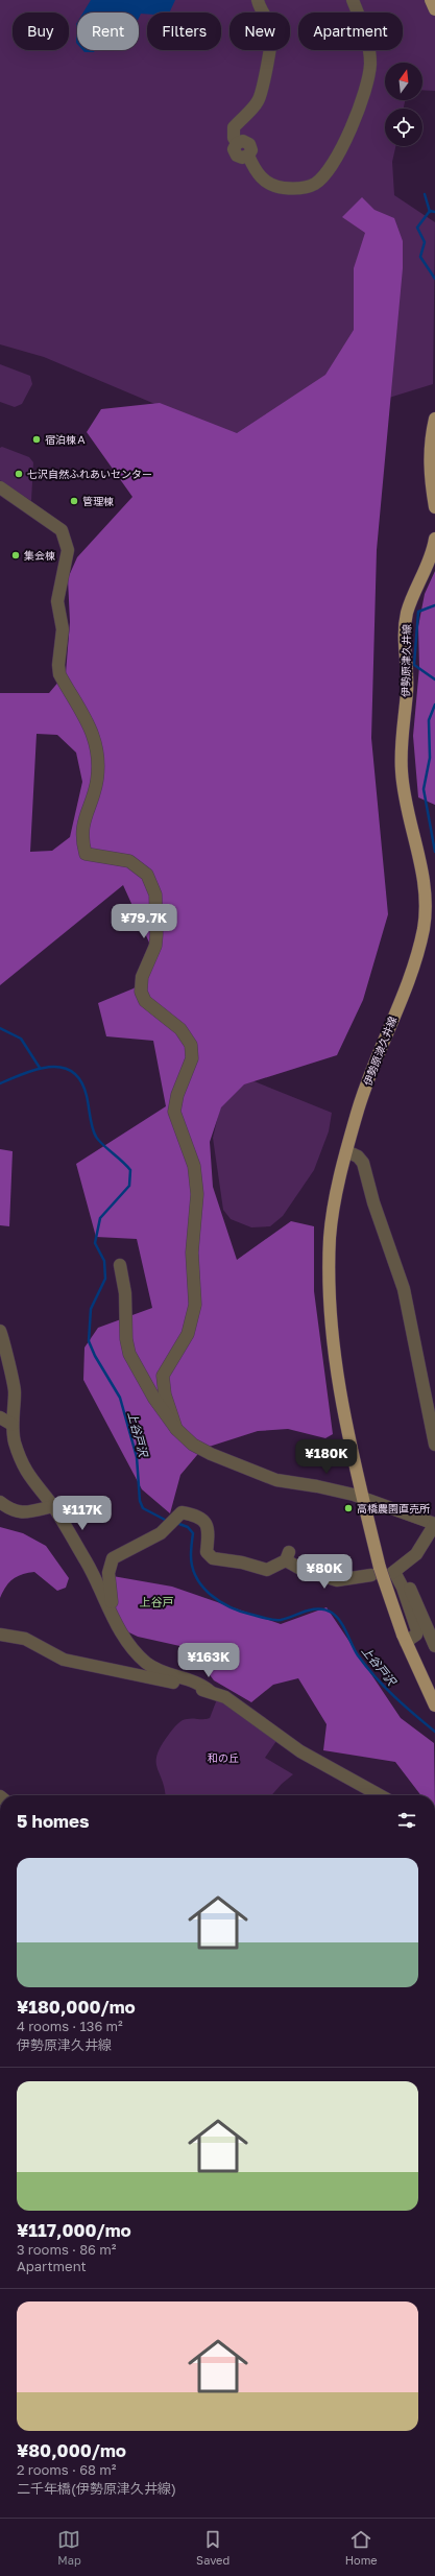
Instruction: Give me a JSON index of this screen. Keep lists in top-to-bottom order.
{
  "streets": {
    "main road": ["伊勢原津久井線"]
  },
  "districts": ["上谷戸"],
  "water": ["上谷戸沢"],
  "parks": ["和の丘"],
  "places": [
    "宿泊棟Ａ",
    "七沢自然ふれあいセンター",
    "管理棟",
    "集会棟",
    "高橋農園直売所"
  ],
  "north": "top",
  "page": {
    "chip": [
      "Buy",
      "Rent",
      "Filters",
      "New",
      "Apartment"
    ],
    "price": [
      "¥79.7K",
      "¥180K",
      "¥117K",
      "¥80K",
      "¥163K"
    ],
    "heading": "5 homes",
    "list": [
      {
        "name": "¥180,000/mo",
        "note": "4 rooms · 136 m² · 伊勢原津久井線"
      },
      {
        "name": "¥117,000/mo",
        "note": "3 rooms · 86 m² · Apartment"
      },
      {
        "name": "¥80,000/mo",
        "note": "2 rooms · 68 m² · 二千年橋(伊勢原津久井線)"
      }
    ],
    "tabs": ["Map", "Saved", "Home"]
  }
}
